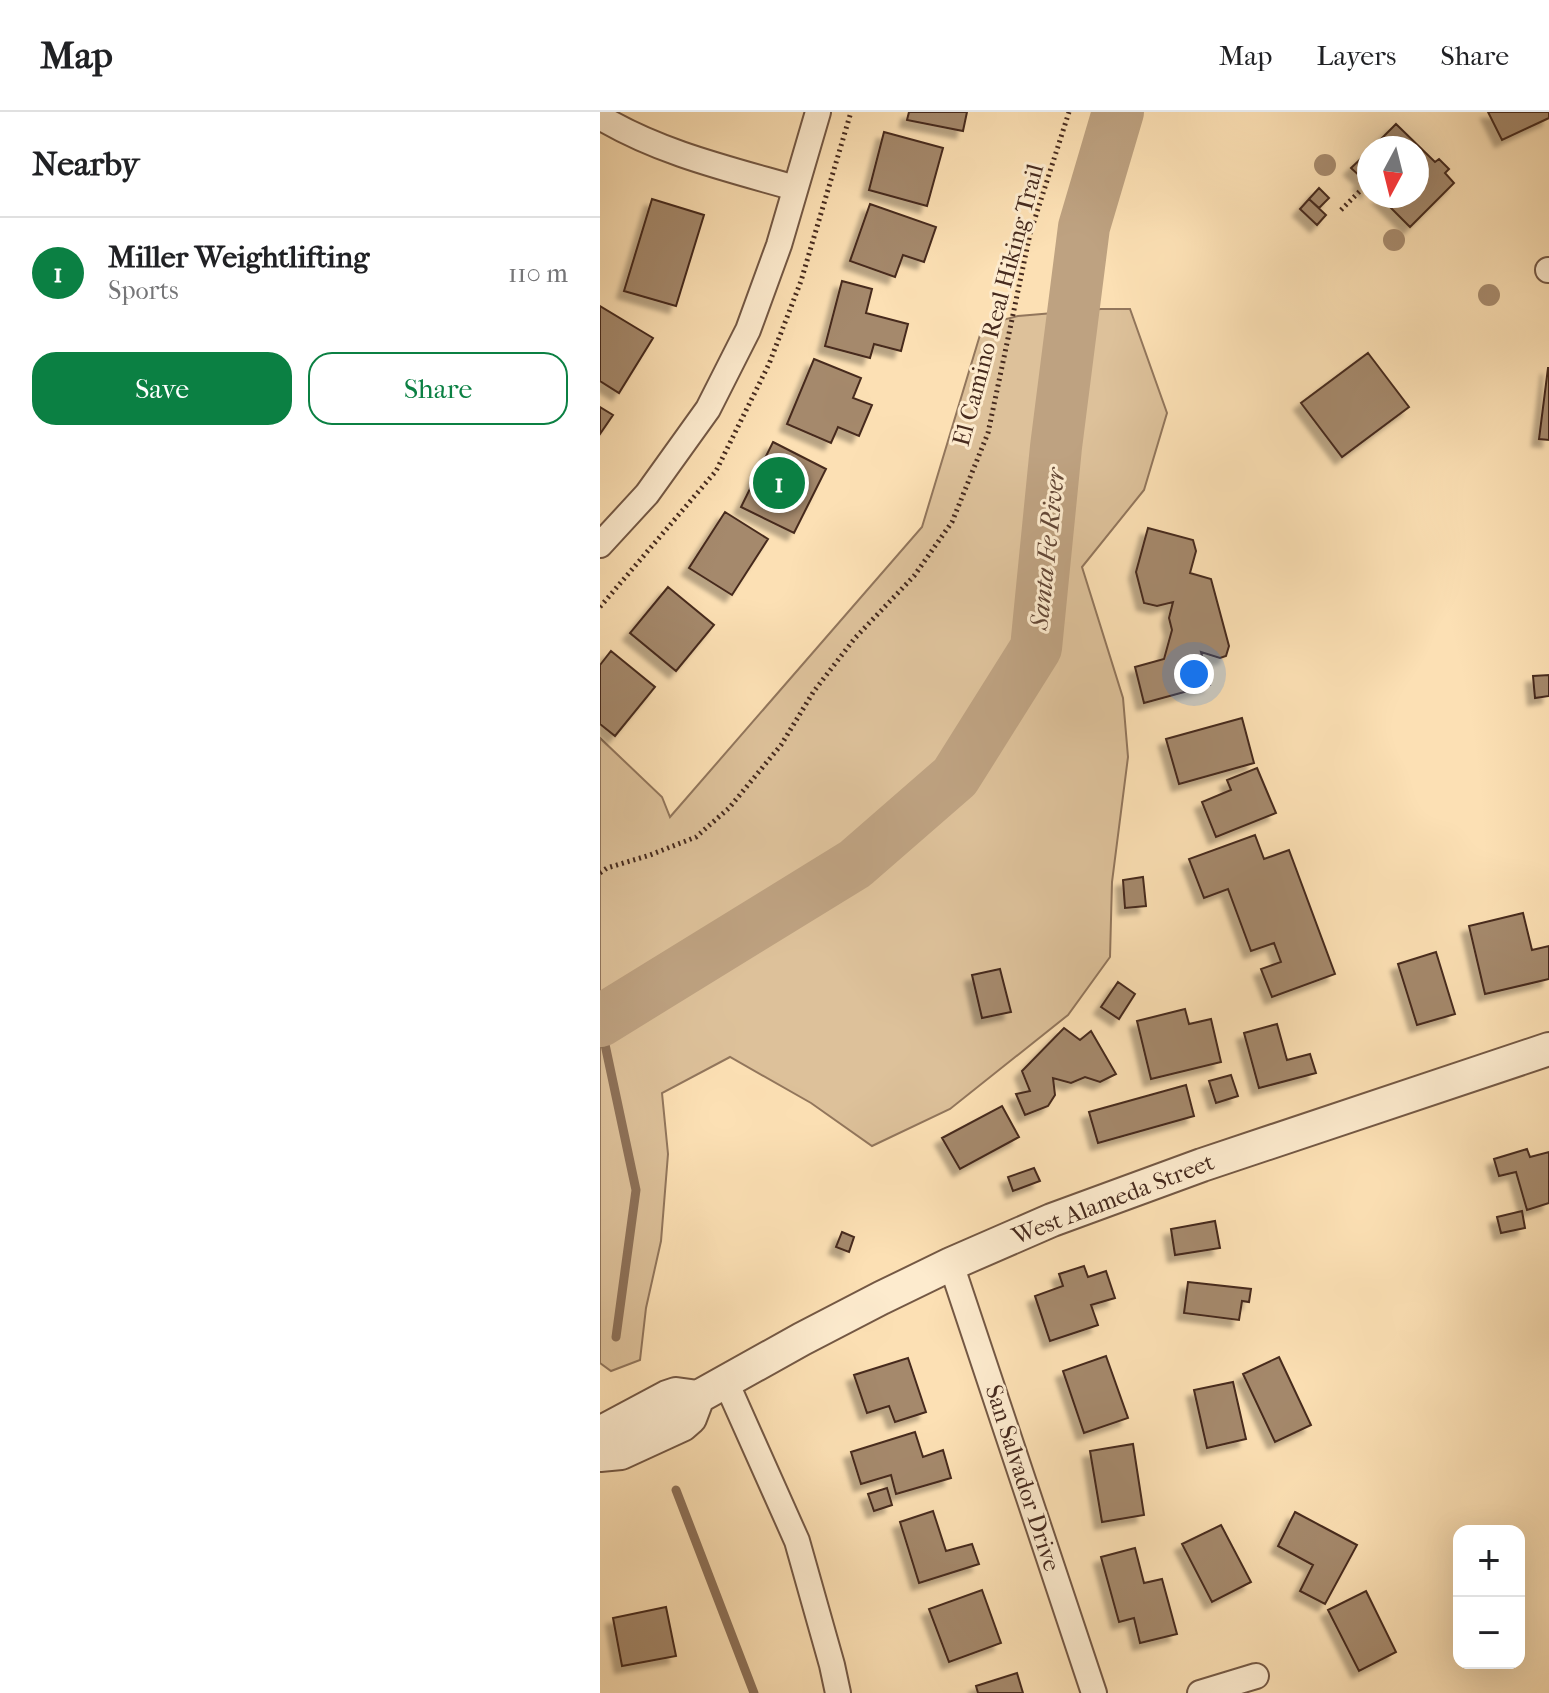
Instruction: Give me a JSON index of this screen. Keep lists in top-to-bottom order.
{
  "streets": {
    "street": ["West Alameda Street", "San Salvador Drive"],
    "path": ["El Camino Real Hiking Trail"]
  },
  "crossings": [
    ["West Alameda Street", "San Salvador Drive"]
  ],
  "water": ["Santa Fe River"],
  "north": "bottom",
  "page": {
    "header": "Map",
    "nav": ["Map", "Layers", "Share"],
    "heading": "Nearby",
    "list": [
      {
        "mark": "1",
        "name": "Miller Weightlifting",
        "note": "Sports",
        "value": "110 m"
      }
    ],
    "buttons": ["Save", "Share"],
    "pins": "1",
    "map_buttons": ["+", "−"]
  }
}
